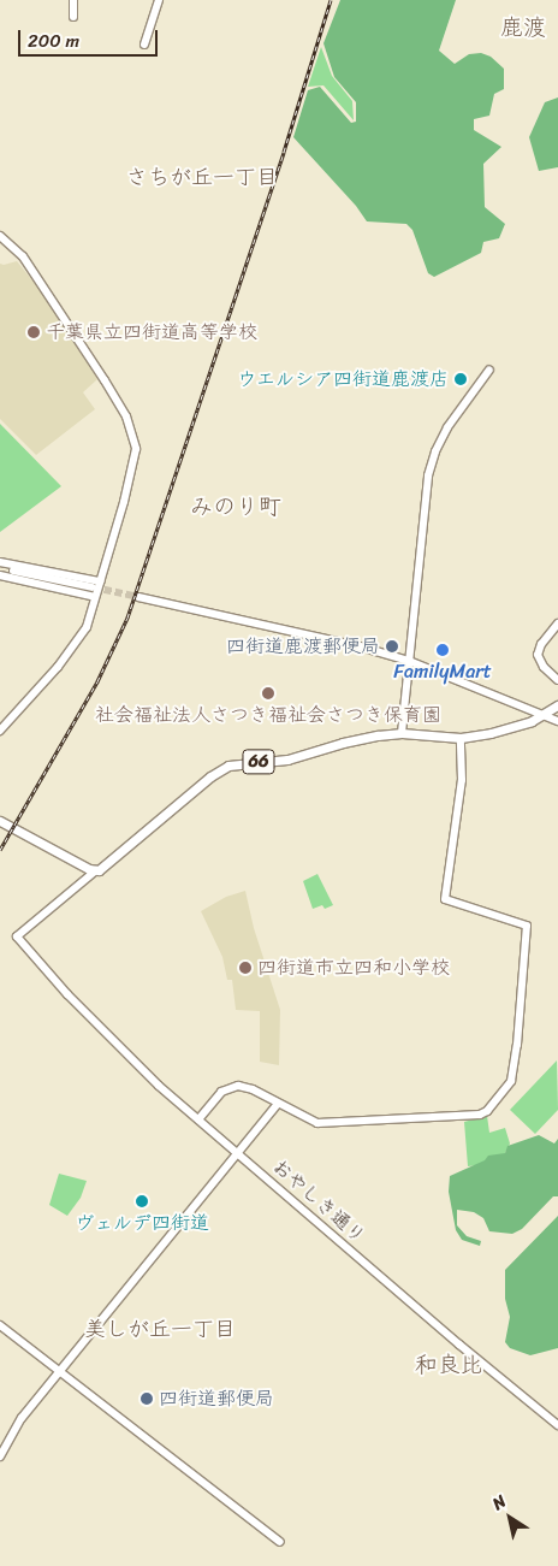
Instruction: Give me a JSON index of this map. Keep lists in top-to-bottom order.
{
  "streets": {
    "main road": ["66"],
    "street": ["おやしき通り"]
  },
  "crossings": [
    ["66", "おやしき通り"]
  ],
  "districts": [
    "鹿渡",
    "さちが丘一丁目",
    "みのり町",
    "美しが丘一丁目",
    "和良比"
  ],
  "places": [
    "千葉県立四街道高等学校",
    "ウエルシア四街道鹿渡店",
    "四街道鹿渡郵便局",
    "FamilyMart",
    "社会福祉法人さつき福祉会さつき保育園",
    "四街道市立四和小学校",
    "ヴェルデ四街道",
    "四街道郵便局"
  ],
  "scale_bar": "200 m",
  "north": "top left"
}
